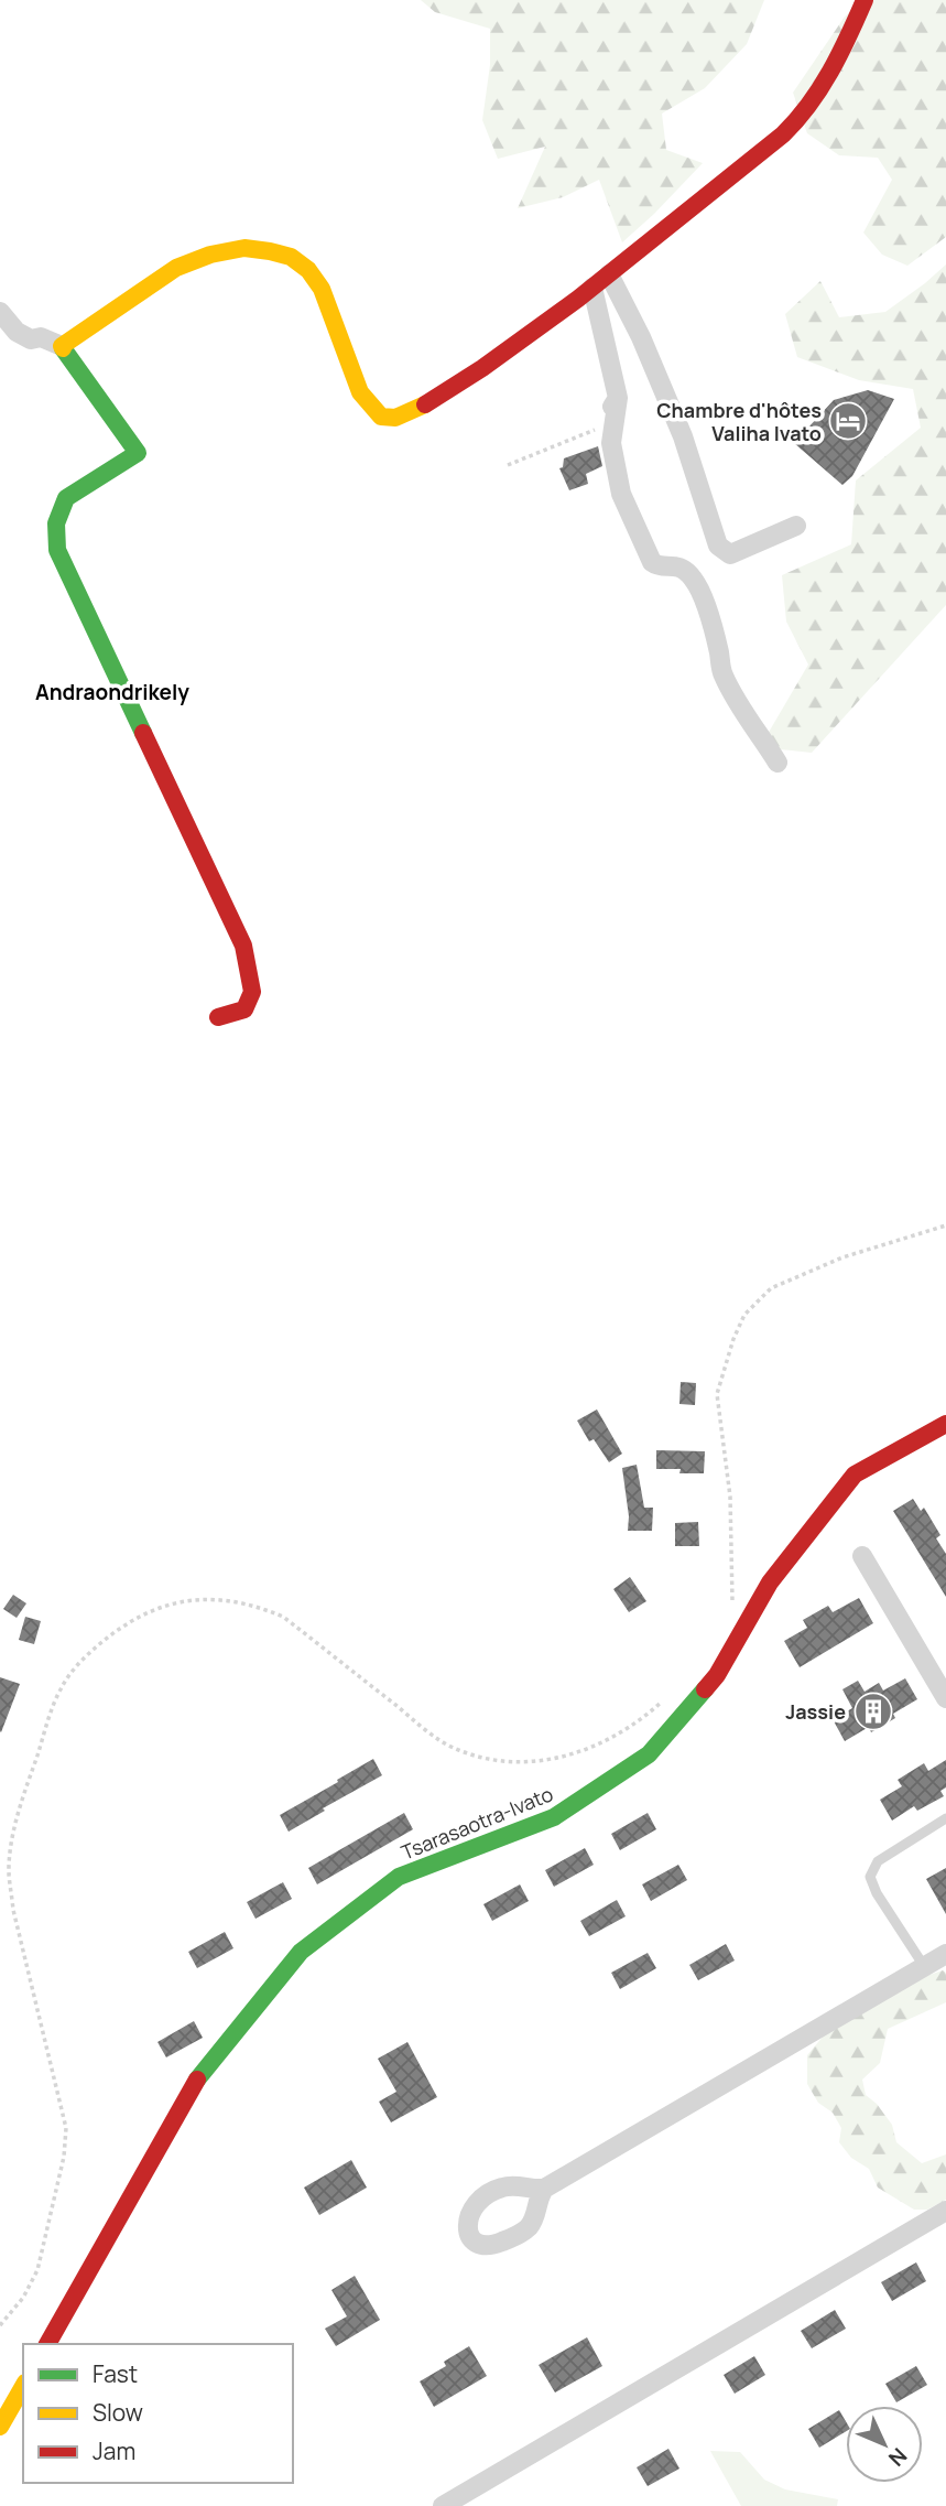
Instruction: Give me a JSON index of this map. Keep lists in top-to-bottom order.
{
  "streets": {
    "street": ["Tsarasaotra-Ivato"]
  },
  "districts": ["Andraondrikely"],
  "places": {
    "hotel": ["Chambre d'hôtes Valiha Ivato"],
    "building": ["Jassie"]
  },
  "legend": ["Fast", "Slow", "Jam"],
  "north": "bottom right"
}
